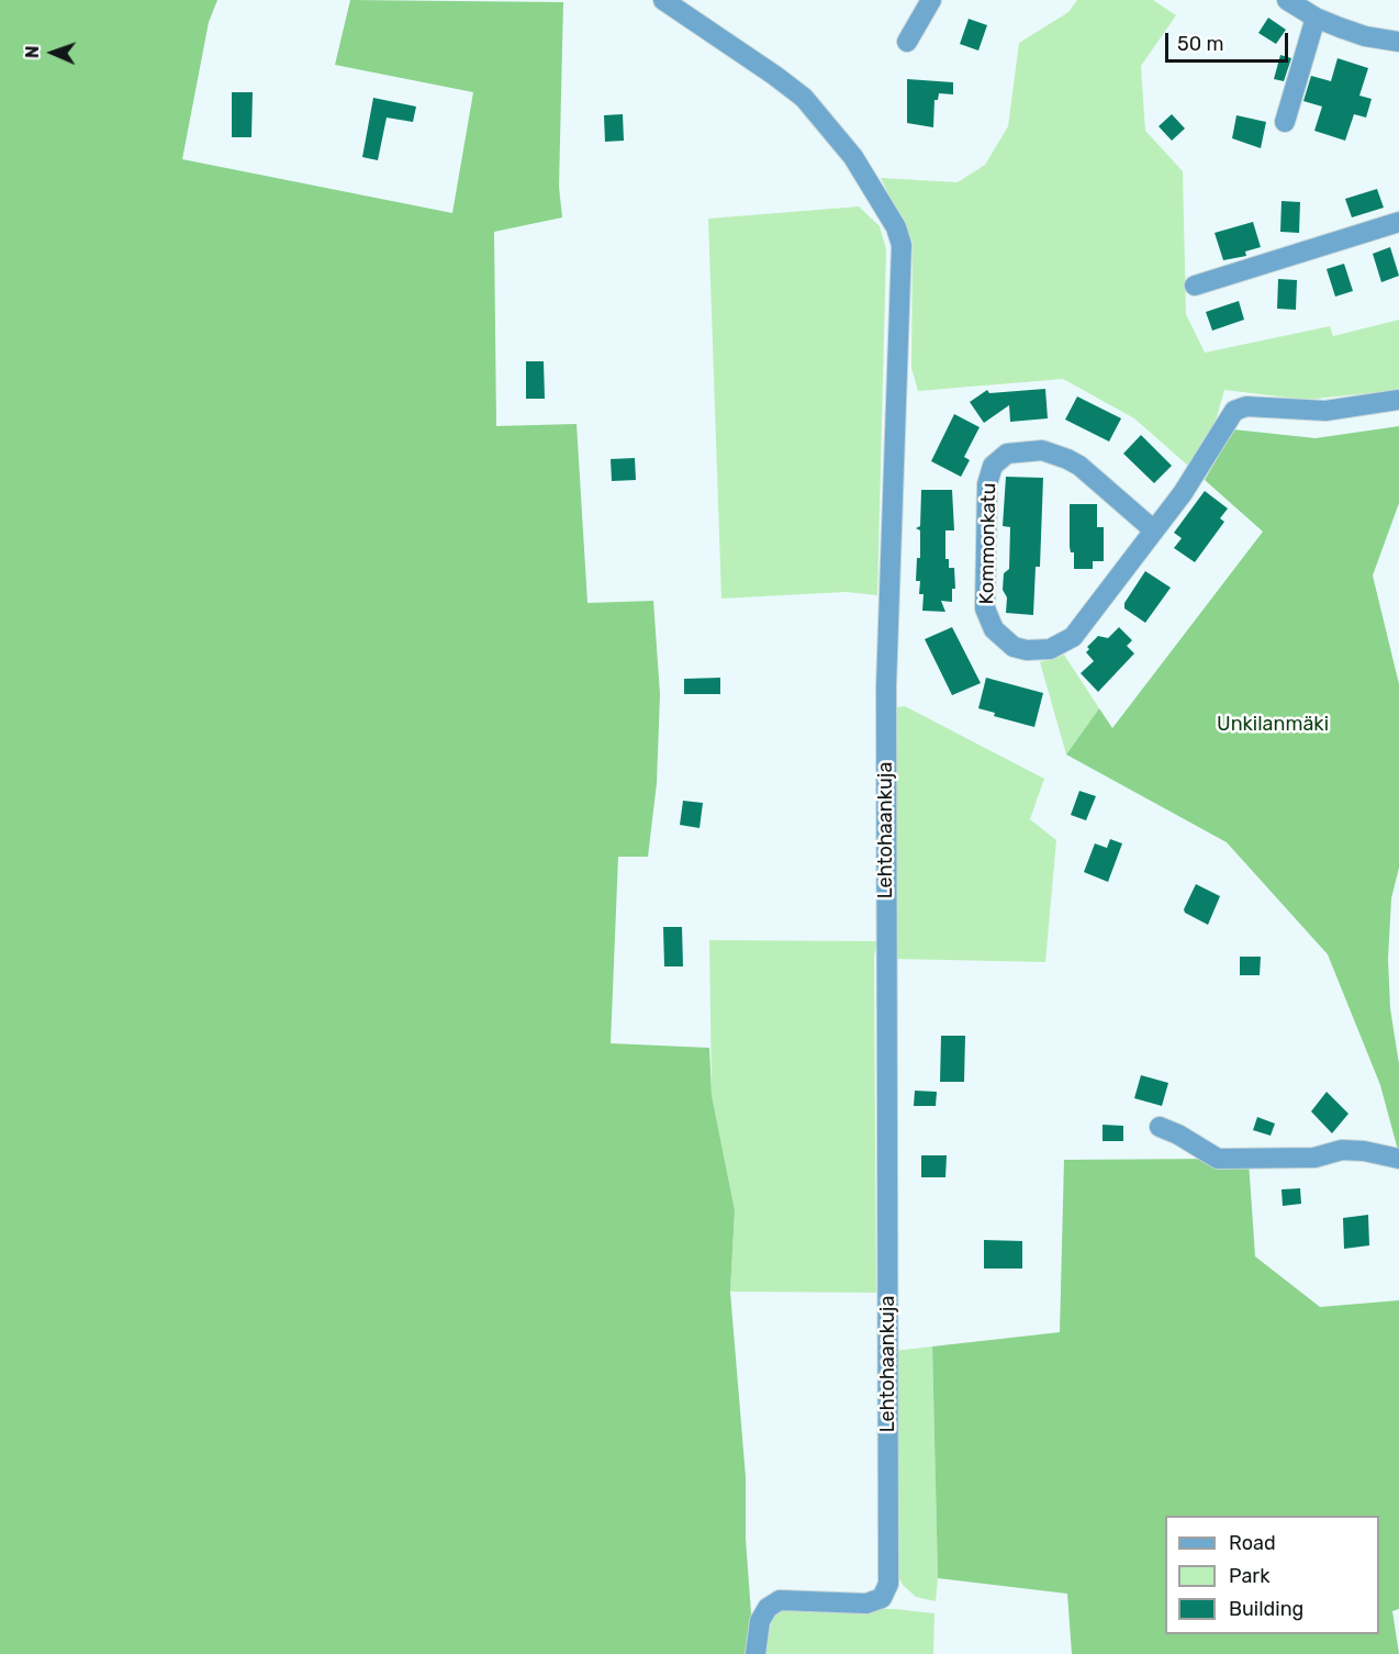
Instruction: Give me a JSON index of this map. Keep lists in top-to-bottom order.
{
  "streets": {
    "street": ["Kommonkatu", "Lehtohaankuja"]
  },
  "parks": ["Unkilanmäki"],
  "legend": ["Road", "Park", "Building"],
  "scale_bar": "50 m",
  "north": "left"
}
